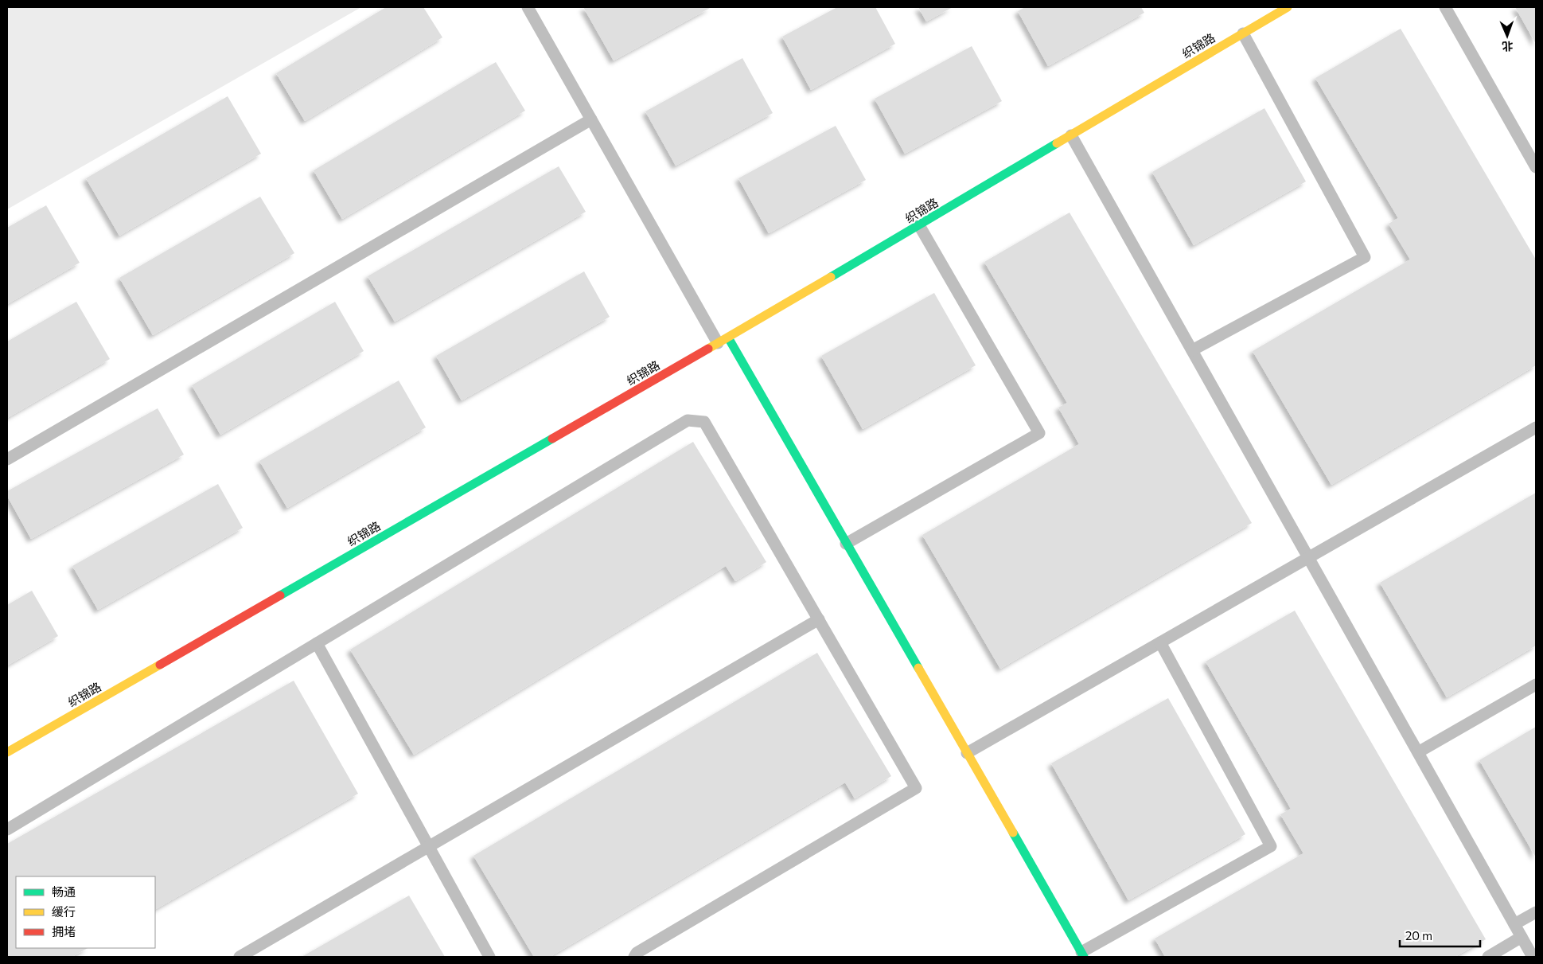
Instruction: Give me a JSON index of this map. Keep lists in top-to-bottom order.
{
  "streets": {
    "street": ["织锦路"]
  },
  "legend": ["畅通", "缓行", "拥堵"],
  "scale_bar": "20 m",
  "north": "bottom"
}
